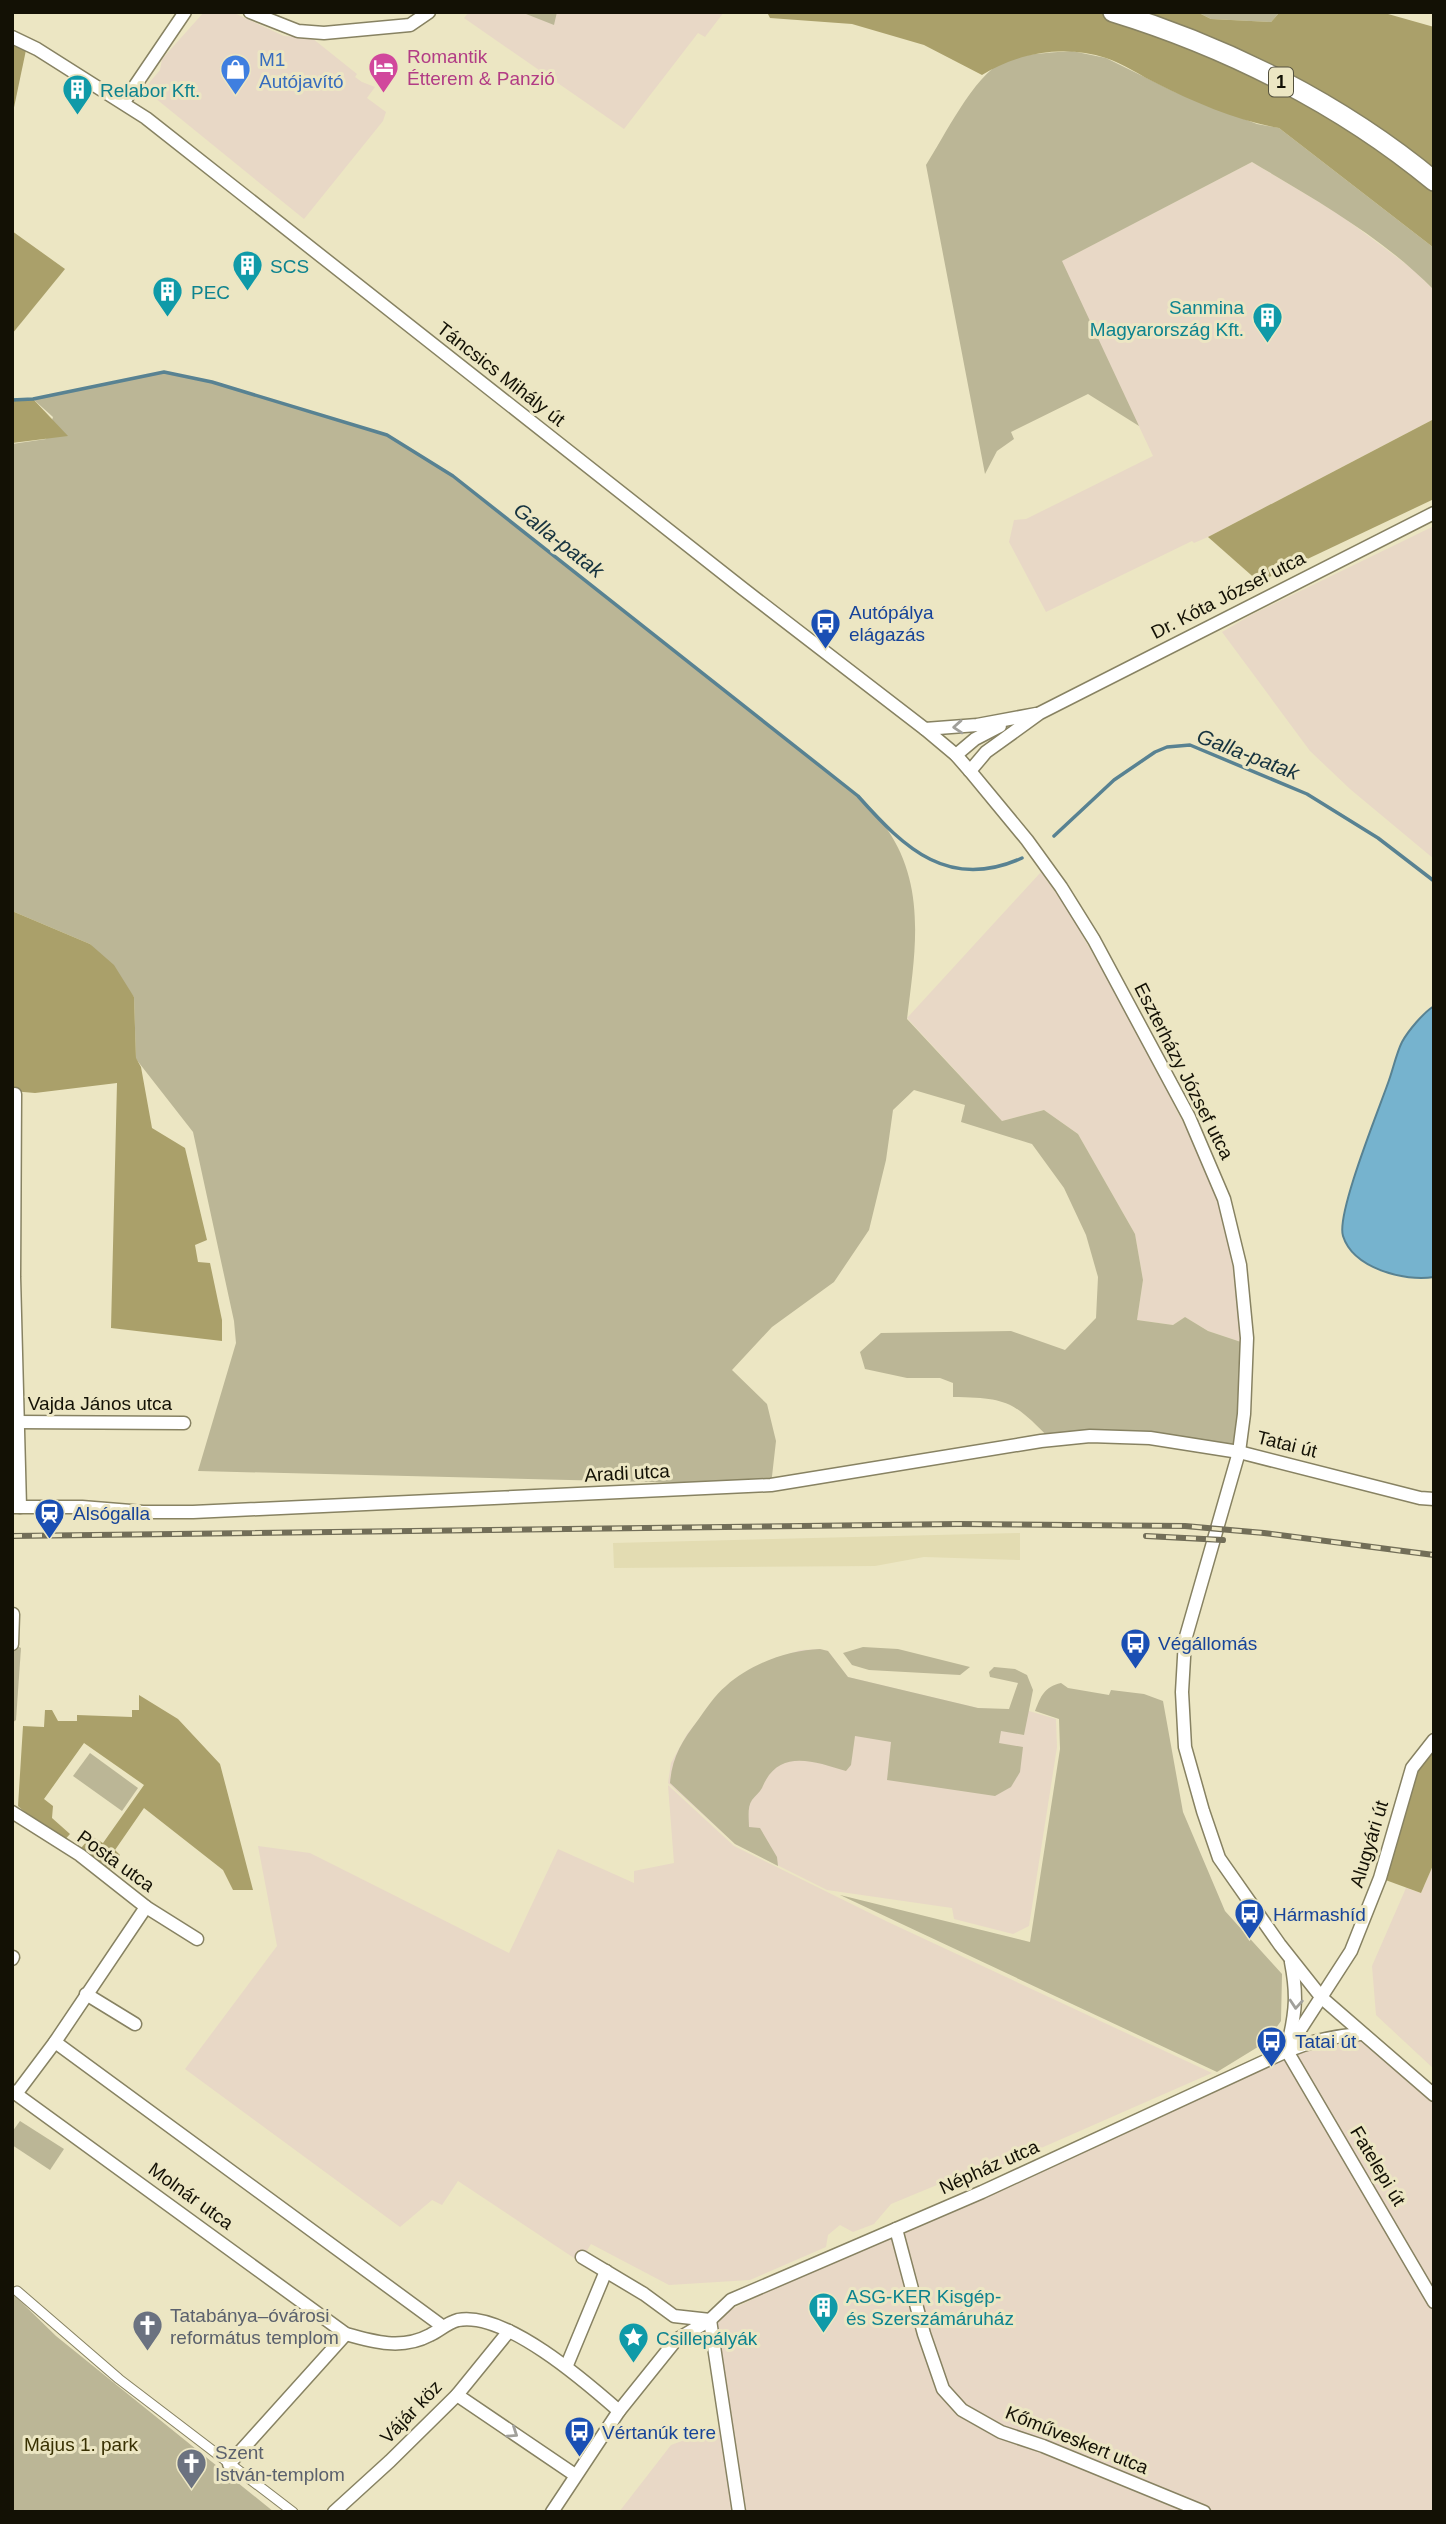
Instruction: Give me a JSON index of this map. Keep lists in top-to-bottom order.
{
  "streets": {
    "main road": ["1"],
    "street": [
      "Táncsics Mihály út",
      "Dr. Kóta József utca",
      "Eszterházy József utca",
      "Vajda János utca",
      "Tatai út",
      "Aradi utca",
      "Alugyári út",
      "Posta utca",
      "Fatelepi út",
      "Népház utca",
      "Molnár utca",
      "Vájár köz",
      "Kőműveskert utca"
    ]
  },
  "crossings": [
    ["Táncsics Mihály út", "Dr. Kóta József utca"],
    ["Táncsics Mihály út", "Eszterházy József utca"],
    ["Dr. Kóta József utca", "Eszterházy József utca"],
    ["Eszterházy József utca", "Tatai út"],
    ["Eszterházy József utca", "Aradi utca"],
    ["Vajda János utca", "Aradi utca"],
    ["Tatai út", "Aradi utca"],
    ["Tatai út", "Alugyári út"],
    ["Tatai út", "Népház utca"],
    ["Fatelepi út", "Népház utca"],
    ["Népház utca", "Kőműveskert utca"],
    ["Molnár utca", "Vájár köz"]
  ],
  "water": ["Galla-patak"],
  "parks": ["Május 1. park"],
  "places": {
    "hotel": ["Romantik Étterem & Panzió"],
    "shop": ["M1 Autójavító"],
    "building": [
      "Relabor Kft.",
      "SCS",
      "PEC",
      "Sanmina Magyarország Kft.",
      "ASG-KER Kisgép- és Szerszámáruház"
    ],
    "bus stop": [
      "Autópálya elágazás",
      "Végállomás",
      "Hármashíd",
      "Tatai út",
      "Vértanúk tere"
    ],
    "station": ["Alsógalla"],
    "church": ["Tatabánya–óvárosi református templom", "Szent István-templom"],
    "place": ["Csillepályák"]
  }
}
